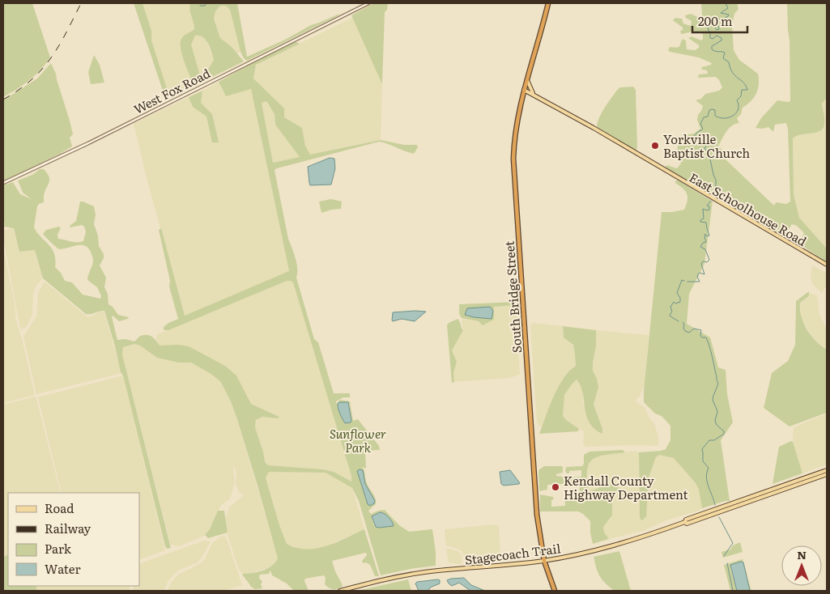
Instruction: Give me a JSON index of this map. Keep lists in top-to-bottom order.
{
  "streets": {
    "highway": ["South Bridge Street"],
    "main road": ["East Schoolhouse Road", "Stagecoach Trail"],
    "street": ["West Fox Road"]
  },
  "crossings": [
    ["East Schoolhouse Road", "South Bridge Street"],
    ["South Bridge Street", "Stagecoach Trail"]
  ],
  "parks": ["Sunflower Park"],
  "places": ["Yorkville Baptist Church", "Kendall County Highway Department"],
  "legend": [
    "Road",
    "Railway",
    "Park",
    "Water"
  ],
  "scale_bar": "200 m",
  "north": "top"
}
